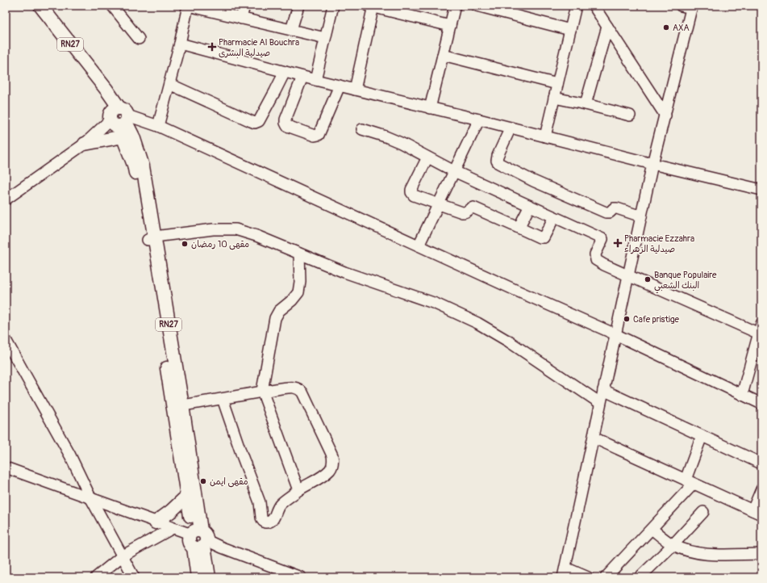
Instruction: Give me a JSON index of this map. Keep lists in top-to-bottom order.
{
  "streets": {
    "main road": ["RN27"]
  },
  "places": {
    "other": [
      "AXA",
      "مقهى 10 رمضان",
      "Banque Populaire البنك الشعبي",
      "Cafe pristige",
      "مقهى ايمن"
    ],
    "health": ["Pharmacie Al Bouchra صيدلية البشرى", "Pharmacie Ezzahra صيدلية الزهراء"]
  }
}
